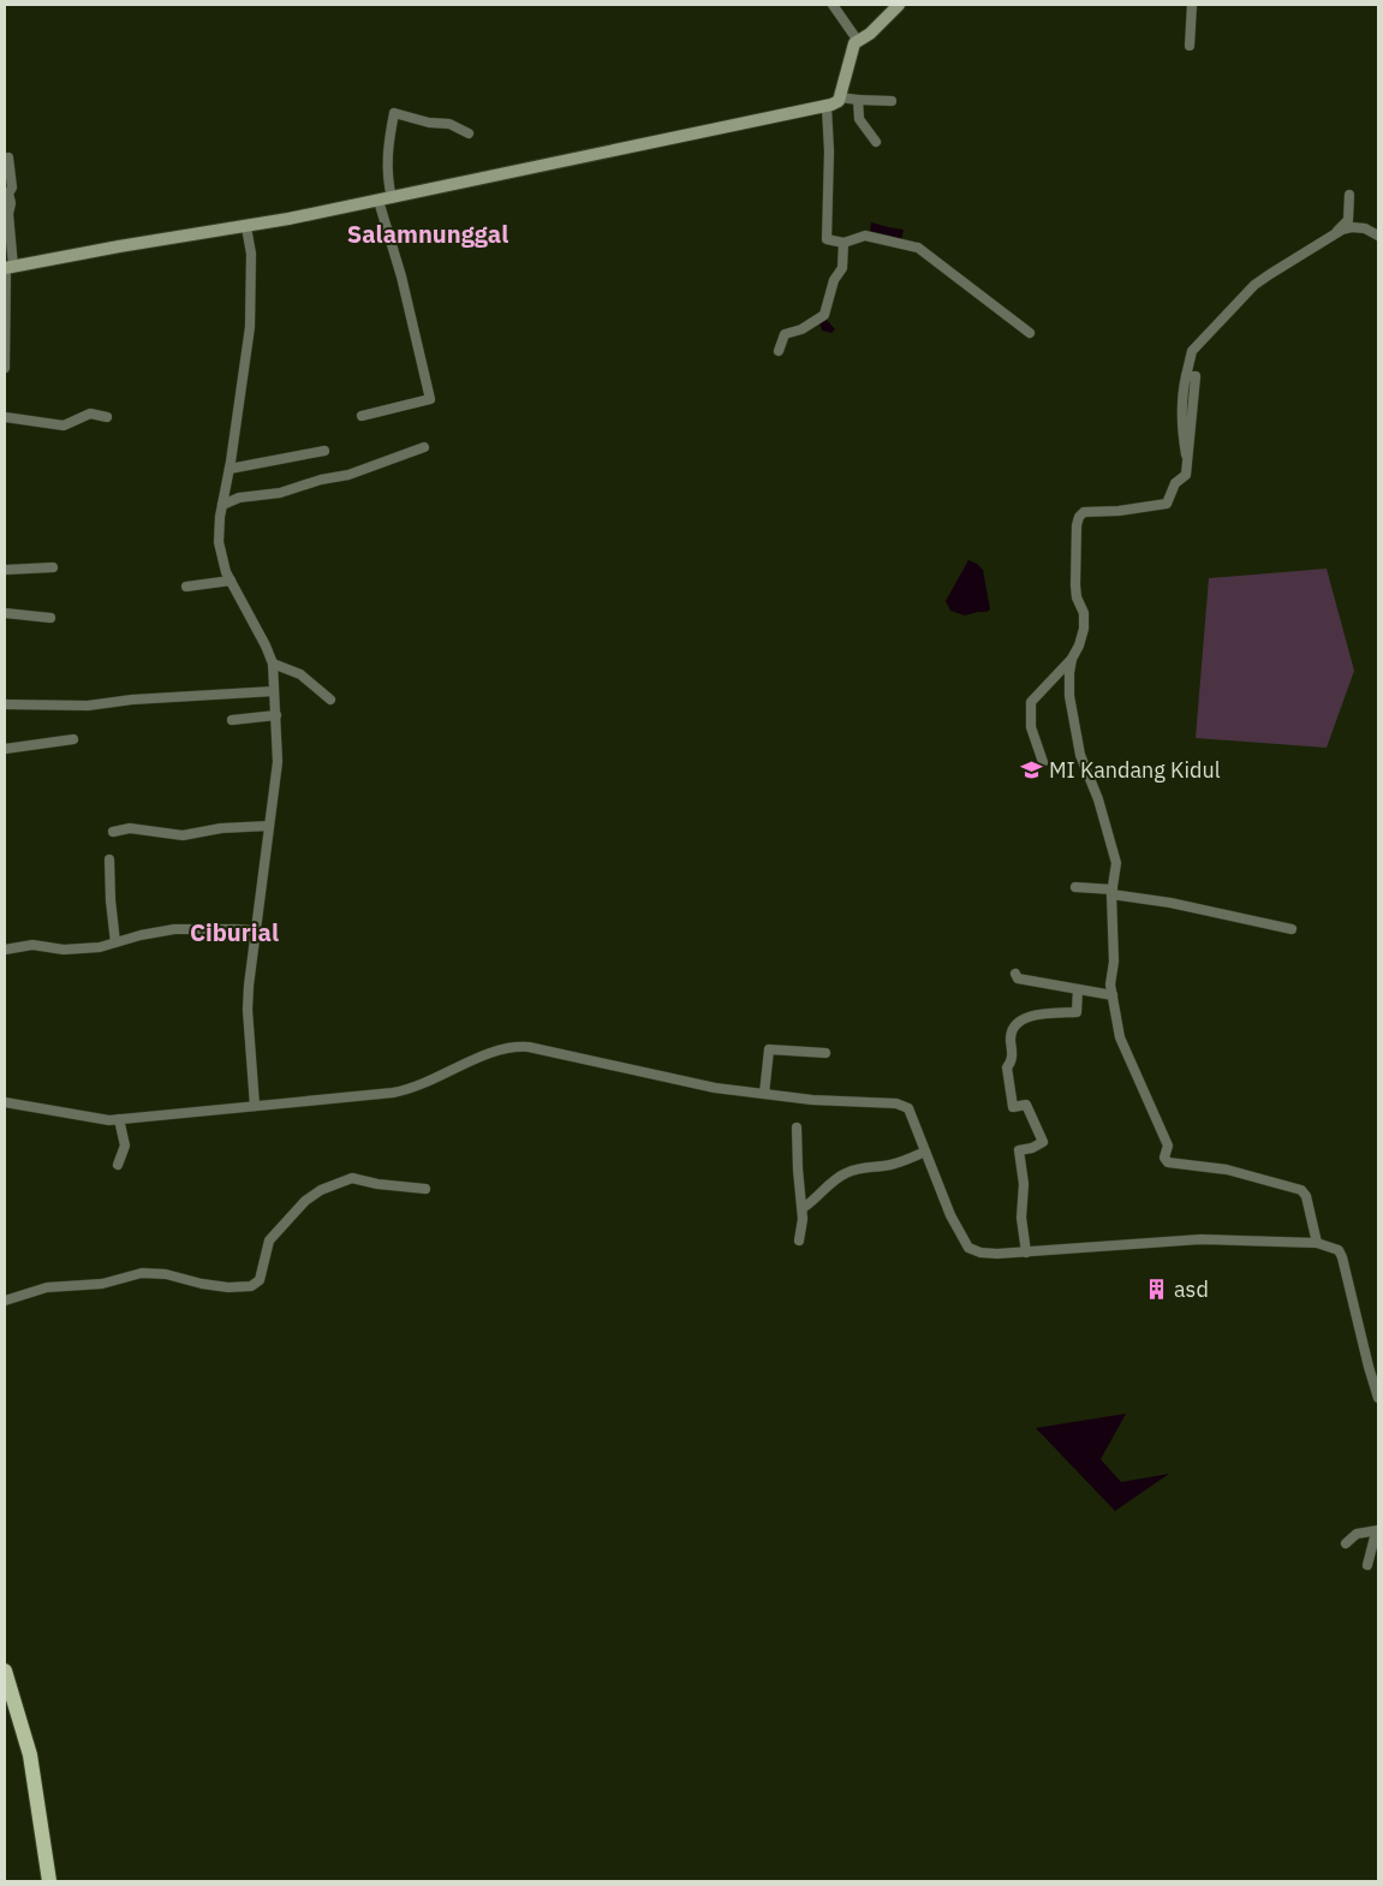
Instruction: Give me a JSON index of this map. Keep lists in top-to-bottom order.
{
  "districts": ["Salamnunggal", "Ciburial"],
  "places": {
    "school or university": ["MI Kandang Kidul"],
    "building": ["asd"]
  }
}
